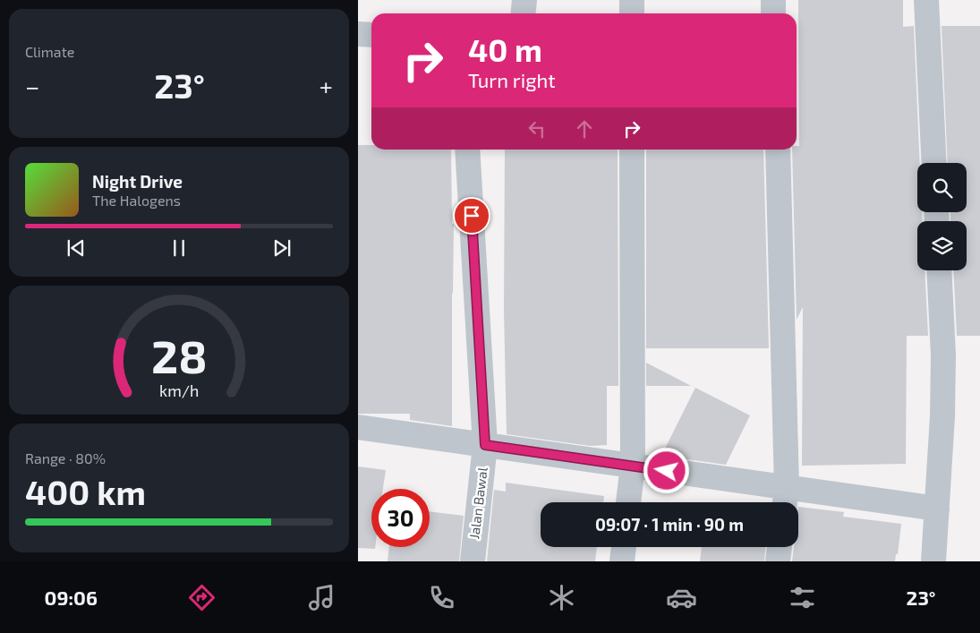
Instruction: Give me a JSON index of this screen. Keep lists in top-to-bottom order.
{
  "streets": {
    "street": ["Jalan Bawal"]
  },
  "page": {
    "tile": [
      "Climate",
      ["Range · 80%", "400 km"]
    ],
    "turn": ["40 m", "Turn right"],
    "heat": ["−", "23°", "+"],
    "song": ["Night Drive", "The Halogens"],
    "limit": "30",
    "trip": "09:07 · 1 min · 90 m",
    "tabs": ["09:06", "23°"],
    "gauge": ["28", "km/h"]
  }
}
